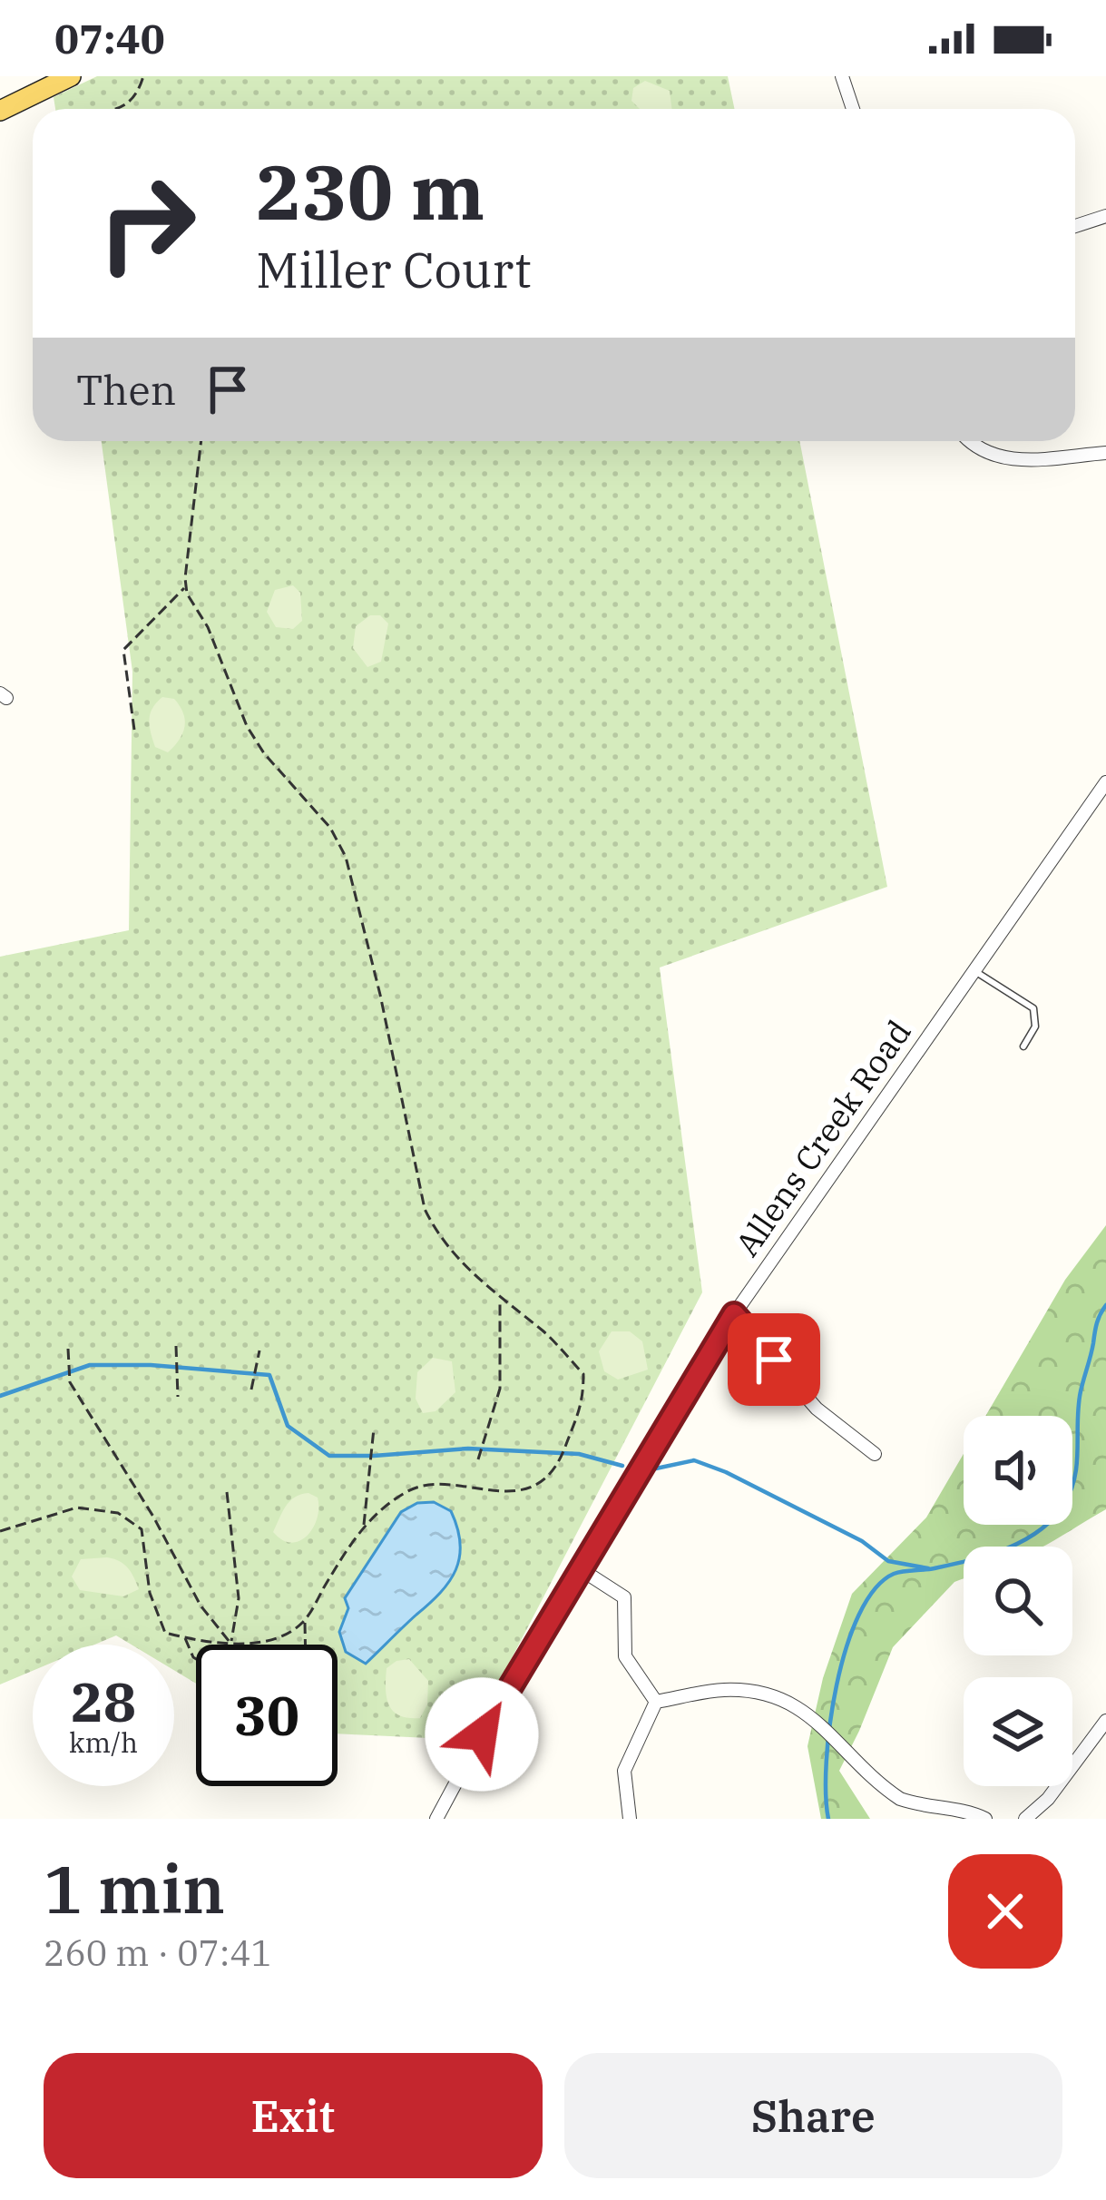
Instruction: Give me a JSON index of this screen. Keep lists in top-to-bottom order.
{
  "streets": {
    "street": ["Allens Creek Road"]
  },
  "page": {
    "status": "07:40",
    "turn": ["230 m", "Miller Court"],
    "then": "Then",
    "speed": "28 km/h",
    "limit": "30",
    "heading": ["1 min", "260 m · 07:41"],
    "buttons": ["Exit", "Share"]
  }
}
